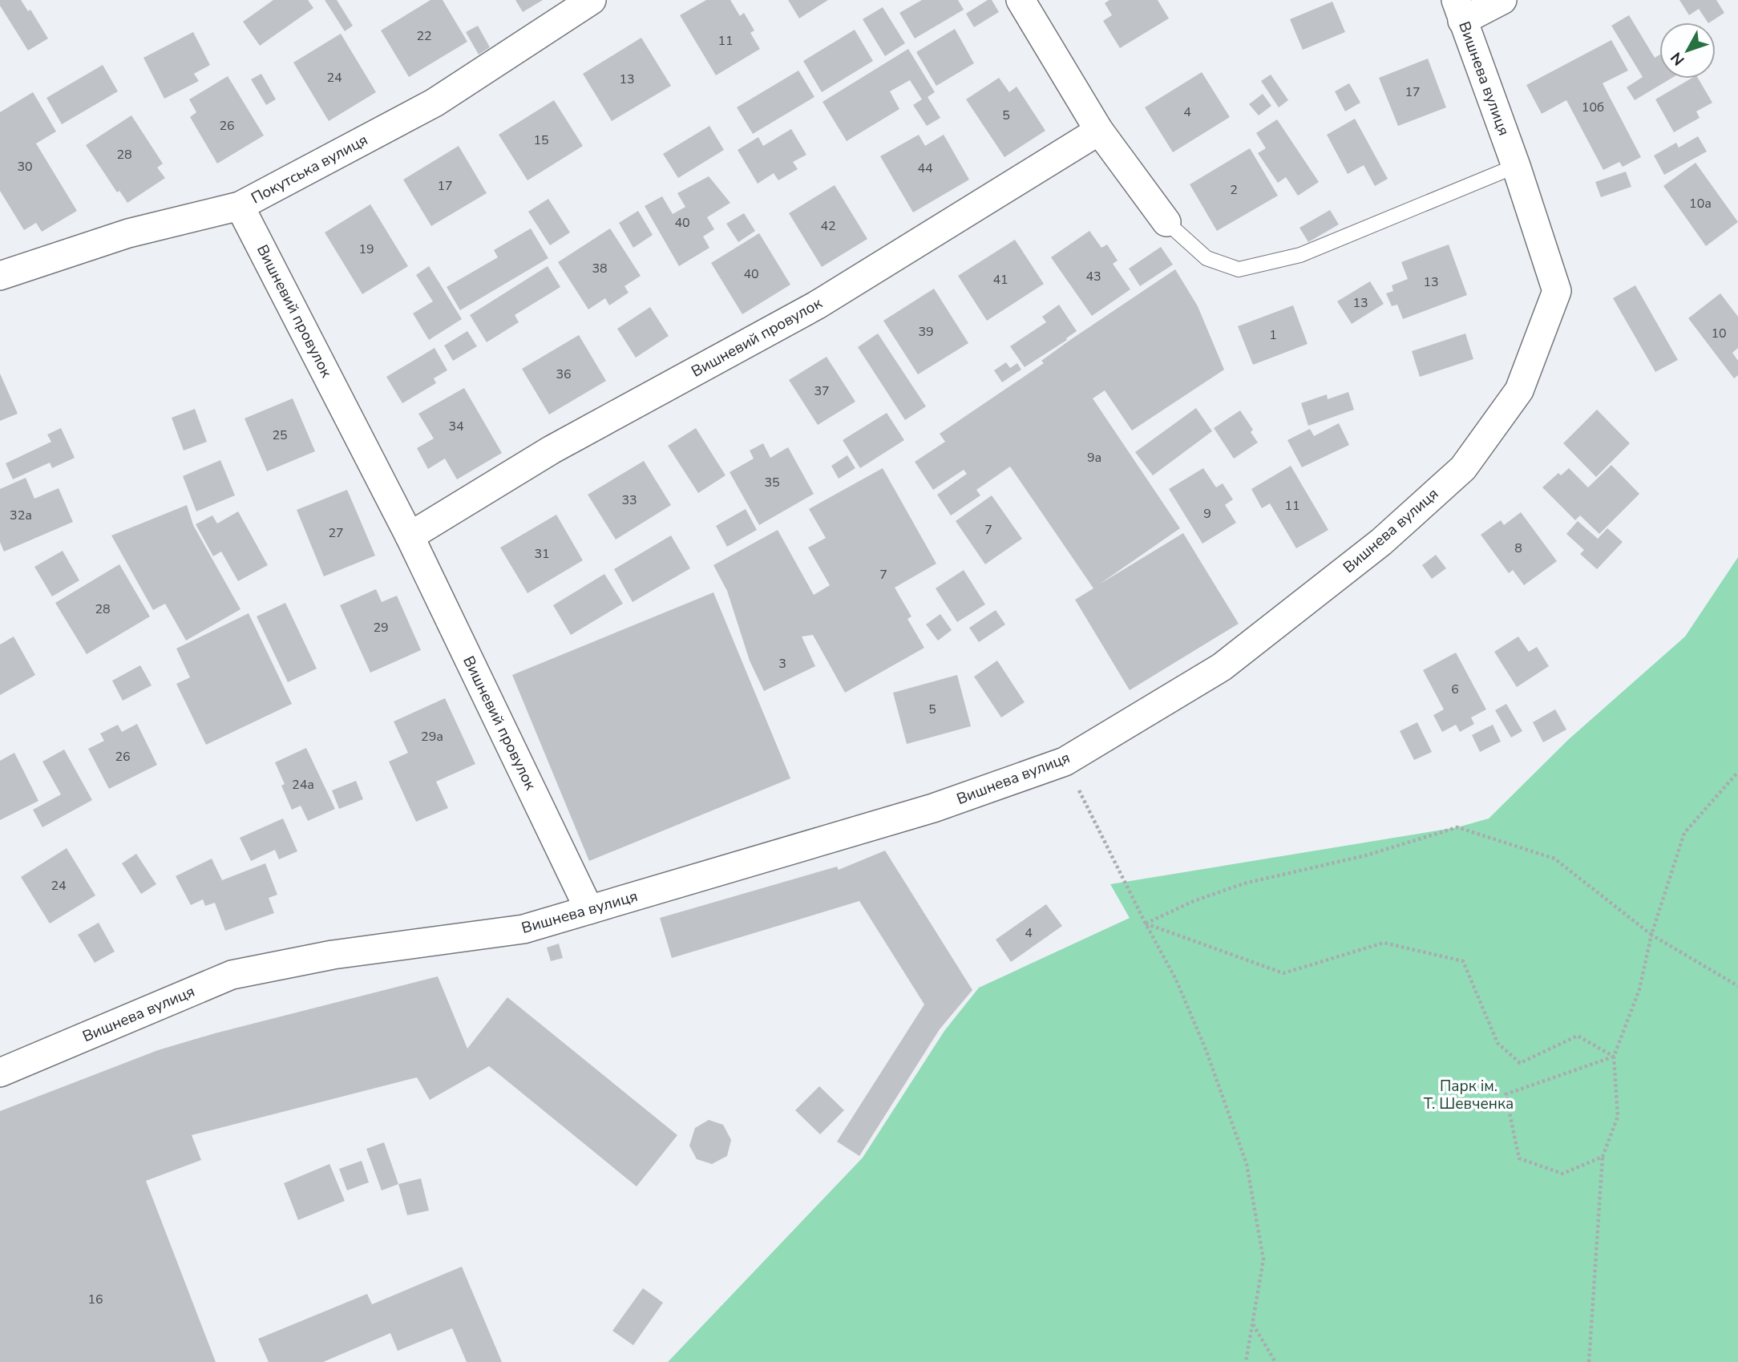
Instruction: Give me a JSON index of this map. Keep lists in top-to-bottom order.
{
  "streets": {
    "street": ["Вишнева вулиця", "Покутська вулиця", "Вишневий провулок"]
  },
  "crossings": [
    ["Вишнева вулиця", "Вишневий провулок"],
    ["Покутська вулиця", "Вишневий провулок"]
  ],
  "parks": ["Парк ім. Т. Шевченка"],
  "house_numbers": [
    "22",
    "11",
    "24",
    "13",
    "17",
    "10б",
    "4",
    "5",
    "26",
    "15",
    "28",
    "30",
    "44",
    "17",
    "2",
    "10а",
    "40",
    "42",
    "19",
    "38",
    "40",
    "43",
    "41",
    "13",
    "13",
    "39",
    "10",
    "1",
    "36",
    "37",
    "34",
    "25",
    "9а",
    "35",
    "33",
    "11",
    "9",
    "32а",
    "7",
    "27",
    "8",
    "31",
    "7",
    "28",
    "29",
    "3",
    "6",
    "5",
    "29а",
    "26",
    "24а",
    "24",
    "4",
    "16"
  ],
  "north": "bottom left"
}
